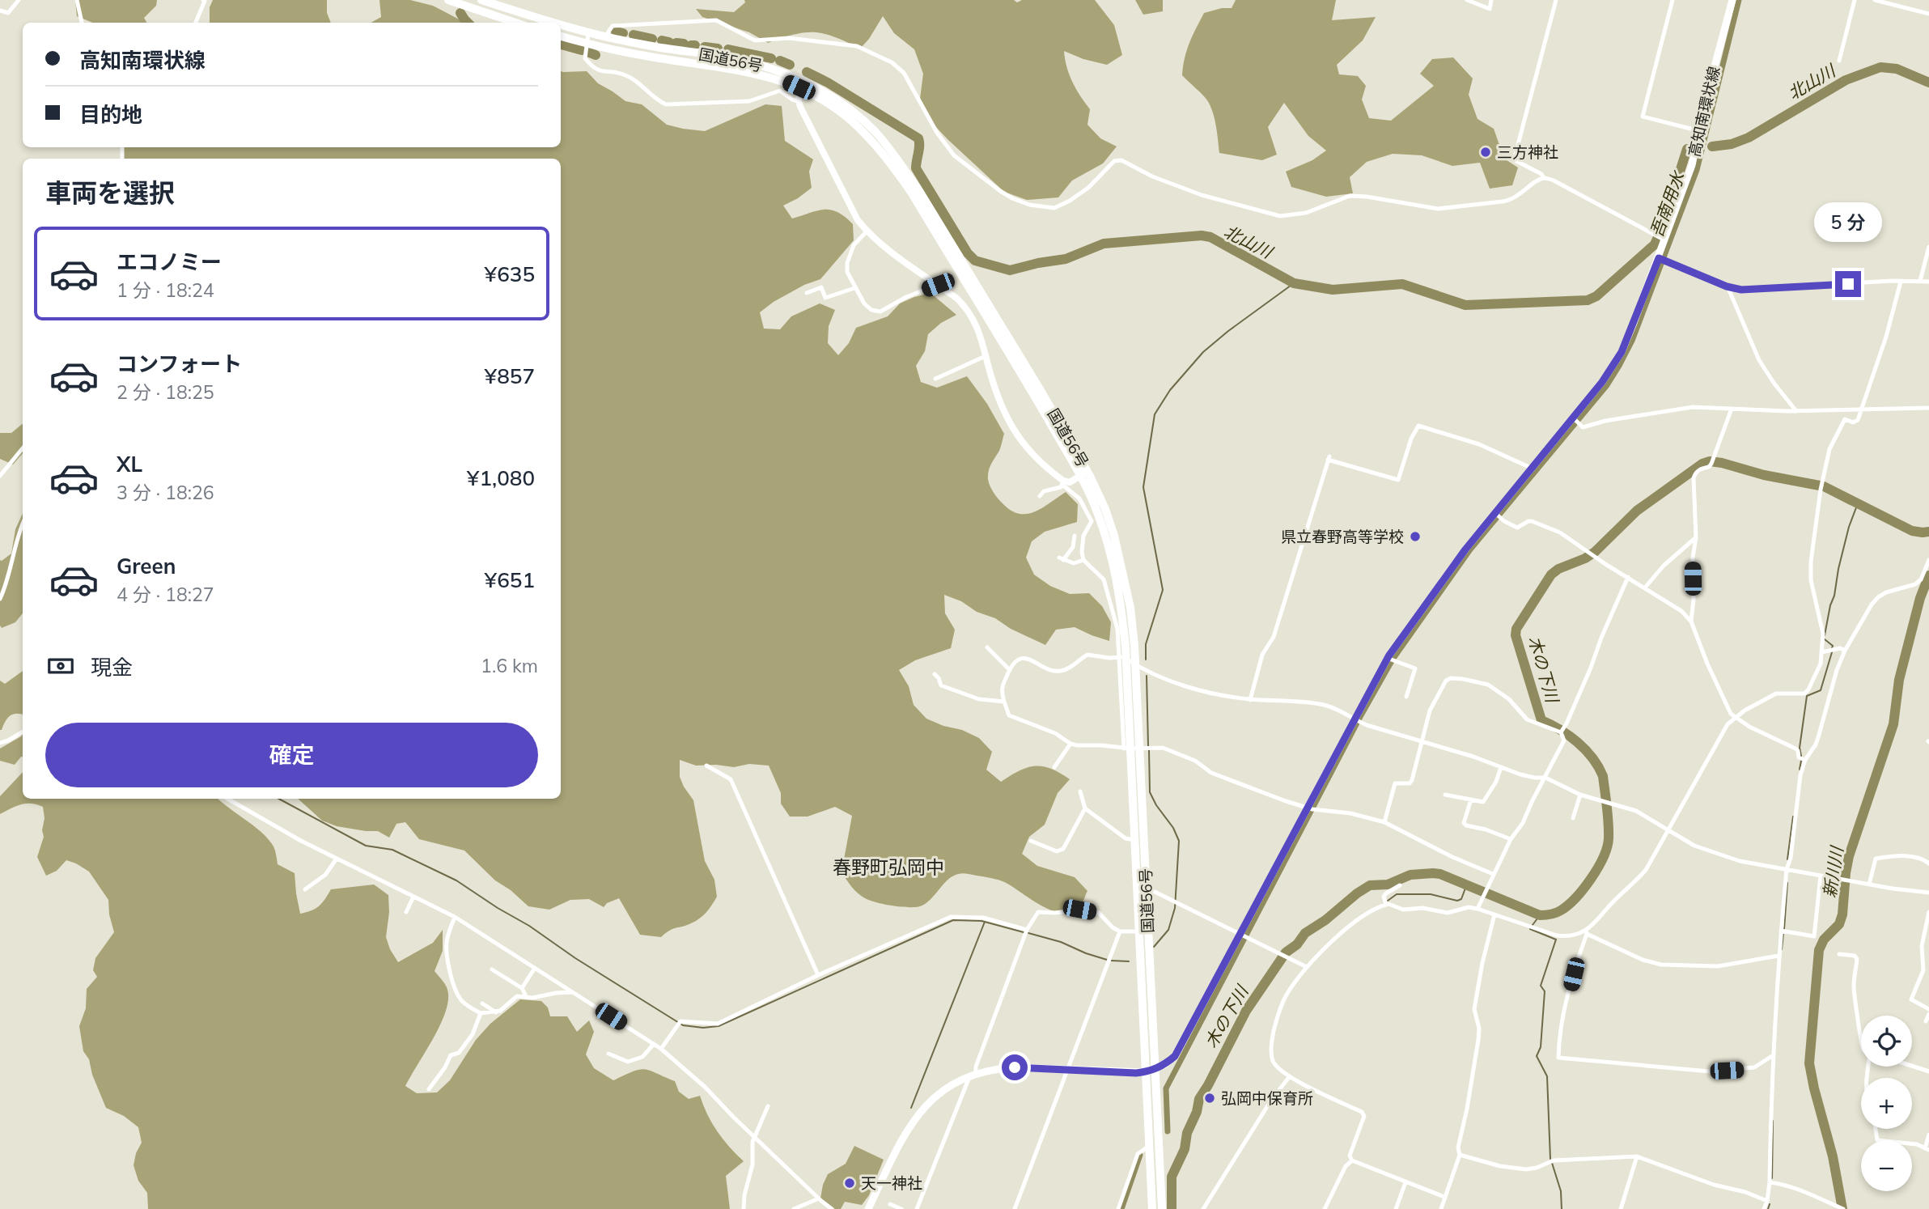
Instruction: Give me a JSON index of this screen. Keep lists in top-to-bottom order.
{
  "streets": {
    "highway": ["国道56号"],
    "main road": ["高知南環状線"]
  },
  "crossings": [
    ["国道56号", "高知南環状線"]
  ],
  "districts": ["春野町弘岡中"],
  "water": [
    "北山川",
    "吾南用水",
    "木の下川",
    "新川川"
  ],
  "places": [
    "三方神社",
    "県立春野高等学校",
    "弘岡中保育所",
    "天一神社"
  ],
  "page": {
    "banner": ["高知南環状線", "目的地"],
    "heading": "車両を選択",
    "bubble": "5 分",
    "list": [
      {
        "name": "エコノミー",
        "note": "1 分 · 18:24",
        "value": "¥635"
      },
      {
        "name": "コンフォート",
        "note": "2 分 · 18:25",
        "value": "¥857"
      },
      {
        "name": "XL",
        "note": "3 分 · 18:26",
        "value": "¥1,080"
      },
      {
        "name": "Green",
        "note": "4 分 · 18:27",
        "value": "¥651"
      }
    ],
    "pay": ["現金", "1.6 km"],
    "buttons": "確定",
    "map_buttons": ["+", "−"]
  }
}
